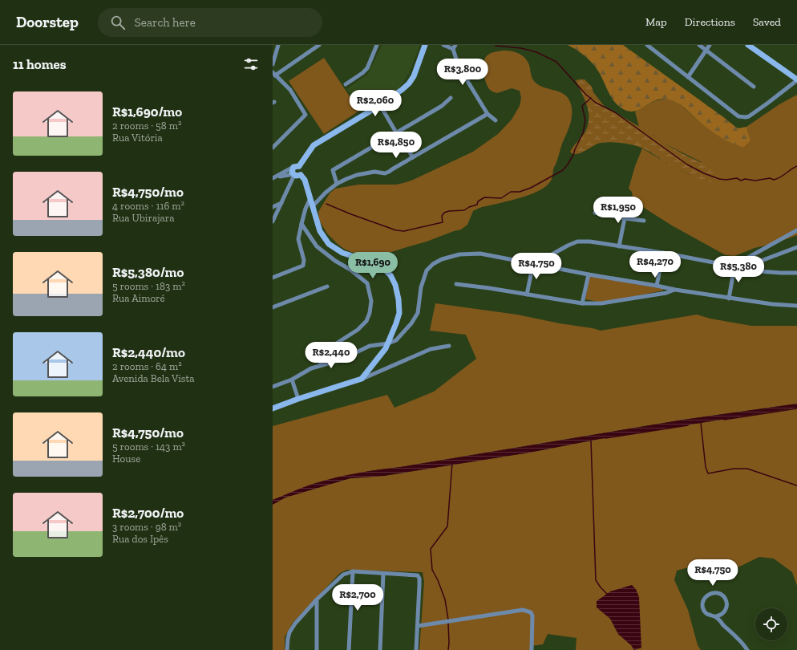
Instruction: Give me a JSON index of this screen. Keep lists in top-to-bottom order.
{
  "page": {
    "header": "Doorstep",
    "search": "Search here",
    "nav": ["Map", "Directions", "Saved"],
    "heading": "11 homes",
    "price": [
      "R$3,800",
      "R$2,060",
      "R$4,850",
      "R$1,950",
      "R$4,270",
      "R$1,690",
      "R$4,750",
      "R$5,380",
      "R$2,440",
      "R$4,750",
      "R$2,700"
    ],
    "list": [
      {
        "name": "R$1,690/mo",
        "note": "2 rooms · 58 m² · Rua Vitória"
      },
      {
        "name": "R$4,750/mo",
        "note": "4 rooms · 116 m² · Rua Ubirajara"
      },
      {
        "name": "R$5,380/mo",
        "note": "5 rooms · 183 m² · Rua Aimoré"
      },
      {
        "name": "R$2,440/mo",
        "note": "2 rooms · 64 m² · Avenida Bela Vista"
      },
      {
        "name": "R$4,750/mo",
        "note": "5 rooms · 143 m² · House"
      },
      {
        "name": "R$2,700/mo",
        "note": "3 rooms · 98 m² · Rua dos Ipês"
      }
    ]
  }
}
